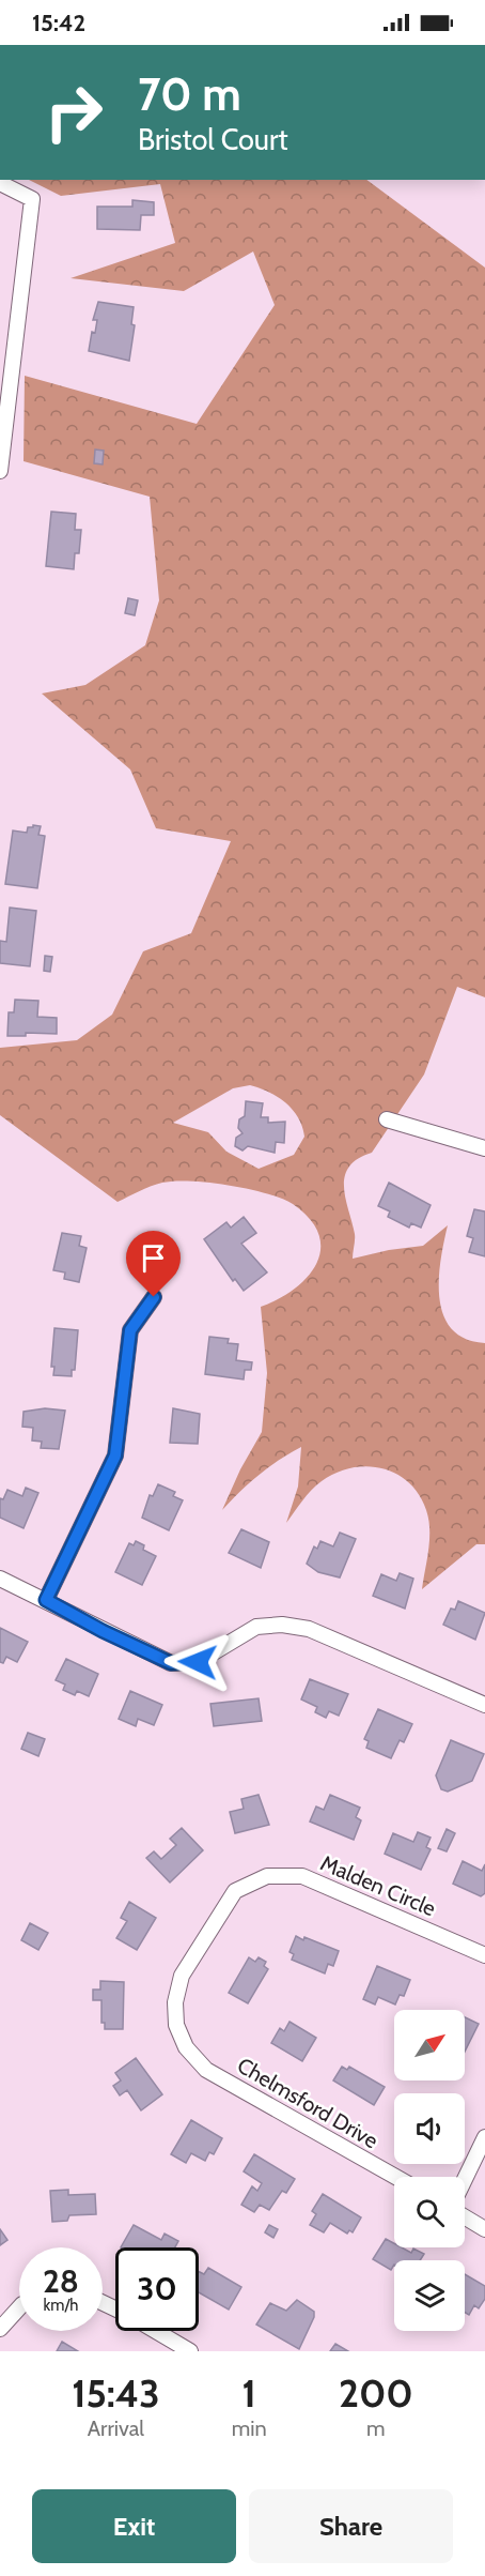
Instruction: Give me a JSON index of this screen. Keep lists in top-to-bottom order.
{
  "streets": {
    "street": ["Malden Circle", "Chelmsford Drive"]
  },
  "crossings": [
    ["Malden Circle", "Chelmsford Drive"]
  ],
  "north": "top right",
  "page": {
    "status": "15:42",
    "turn": ["70 m", "Bristol Court"],
    "speed": "28 km/h",
    "limit": "30",
    "eta": [
      "15:43",
      "Arrival",
      "1",
      "min",
      "200",
      "m"
    ],
    "buttons": ["Exit", "Share"]
  }
}
